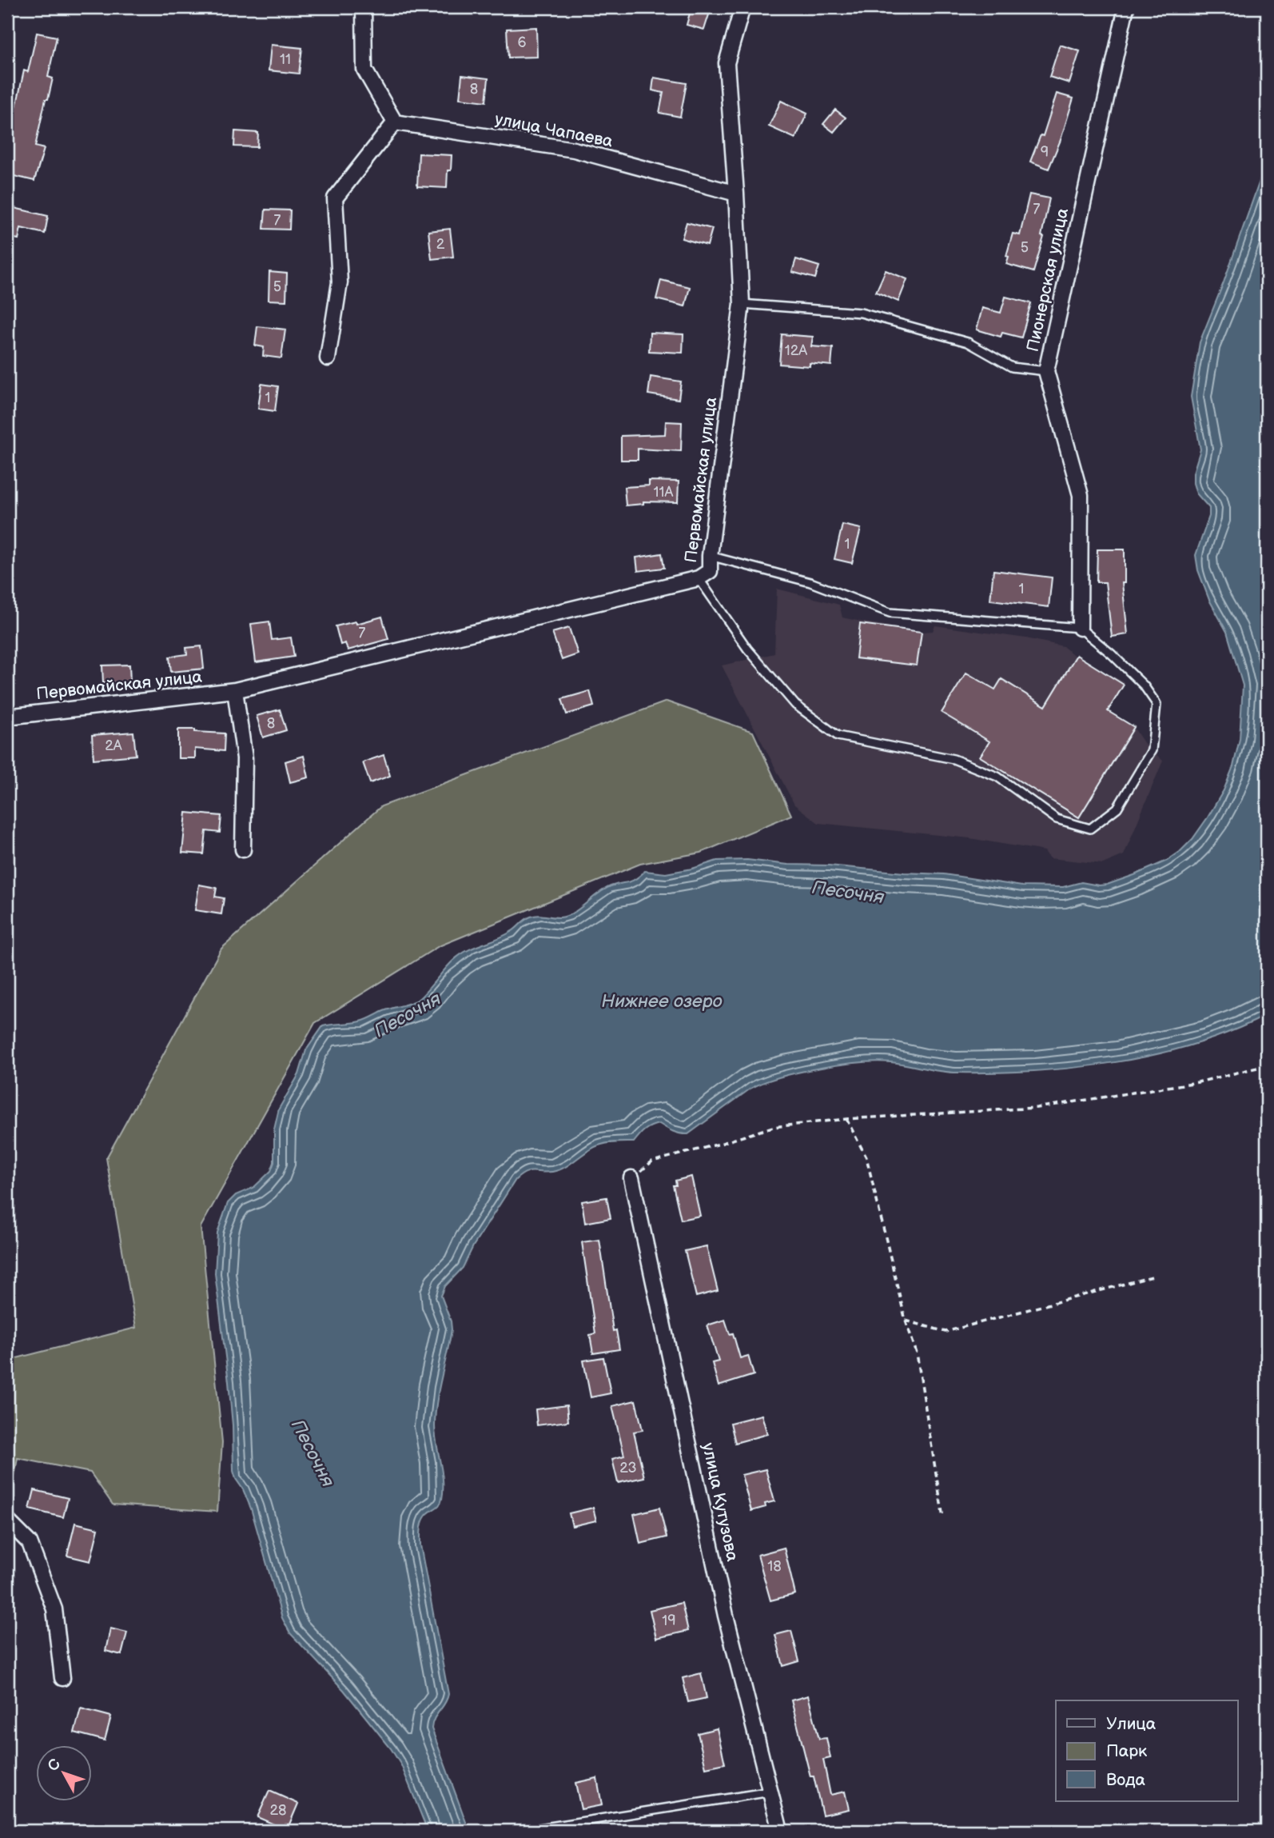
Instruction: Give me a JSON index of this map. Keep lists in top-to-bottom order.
{
  "streets": {
    "street": [
      "улица Чапаева",
      "Пионерская улица",
      "Первомайская улица",
      "улица Кутузова"
    ]
  },
  "crossings": [
    ["улица Чапаева", "Первомайская улица"]
  ],
  "water": ["Песочня", "Нижнее озеро"],
  "house_numbers": [
    "6",
    "11",
    "8",
    "9",
    "7",
    "7",
    "2",
    "5",
    "5",
    "12А",
    "1",
    "11А",
    "1",
    "1",
    "7",
    "8",
    "2А",
    "23",
    "18",
    "19",
    "28"
  ],
  "legend": ["Улица", "Парк", "Вода"],
  "north": "top left"
}
